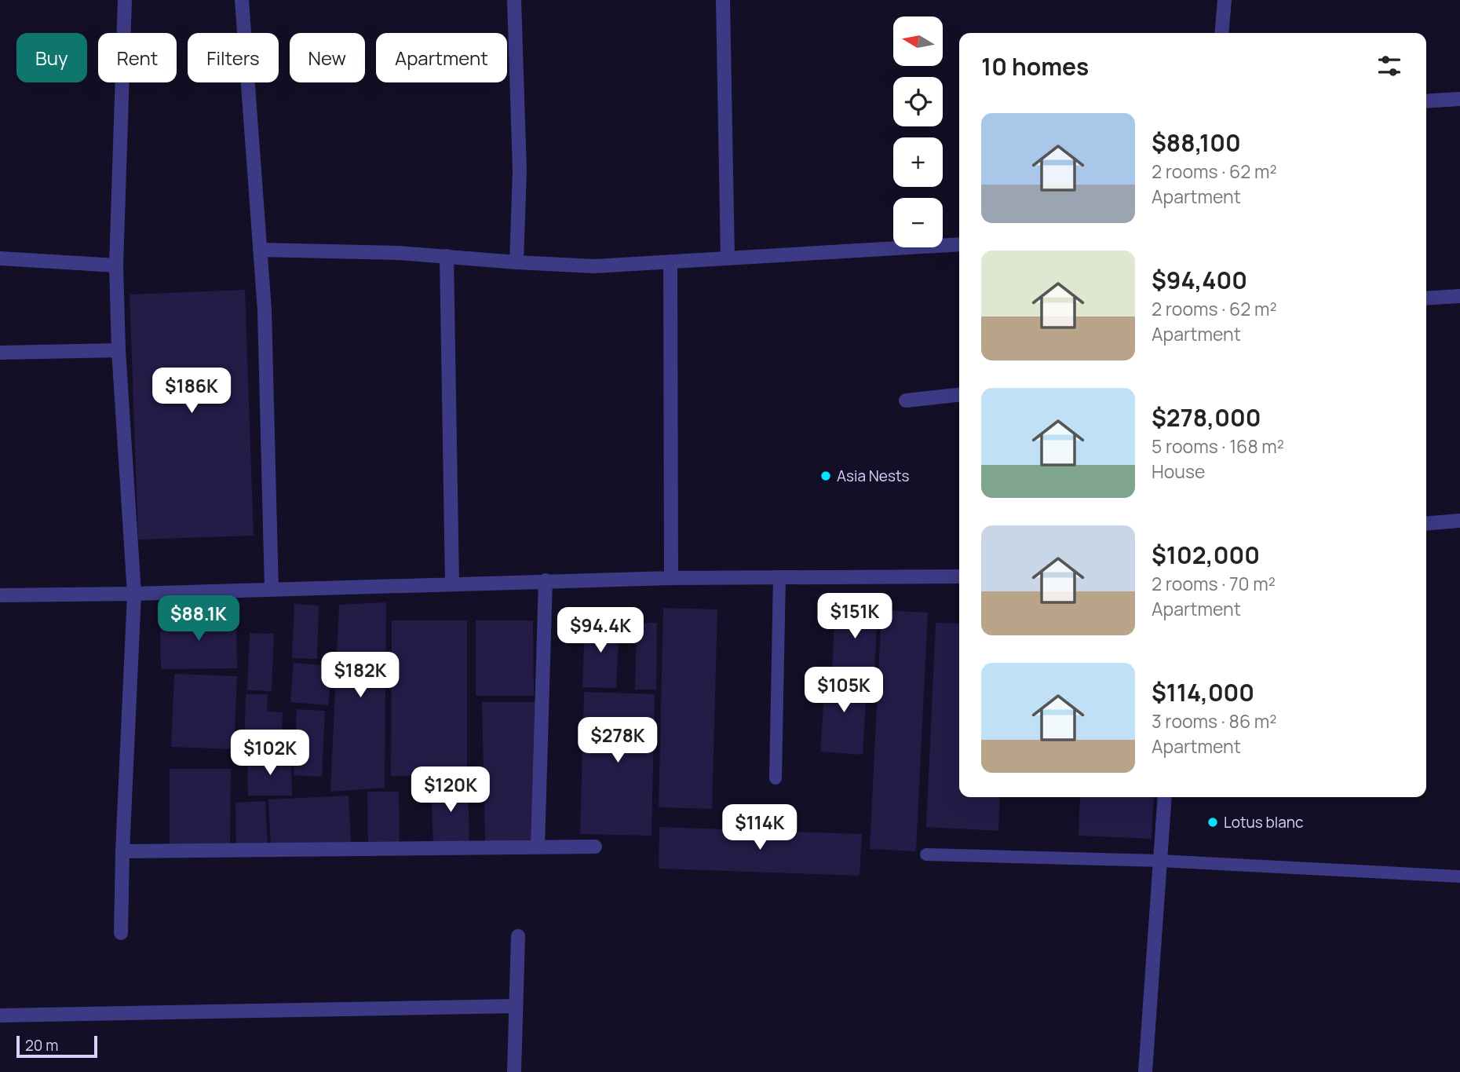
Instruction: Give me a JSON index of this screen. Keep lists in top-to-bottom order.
{
  "places": ["Asia Nests", "Lotus blanc"],
  "scale_bar": "20 m",
  "north": "left",
  "page": {
    "map_buttons": ["+", "−"],
    "chip": [
      "Buy",
      "Rent",
      "Filters",
      "New",
      "Apartment"
    ],
    "heading": "10 homes",
    "list": [
      {
        "name": "$88,100",
        "note": "2 rooms · 62 m² · Apartment"
      },
      {
        "name": "$94,400",
        "note": "2 rooms · 62 m² · Apartment"
      },
      {
        "name": "$278,000",
        "note": "5 rooms · 168 m² · House"
      },
      {
        "name": "$102,000",
        "note": "2 rooms · 70 m² · Apartment"
      },
      {
        "name": "$114,000",
        "note": "3 rooms · 86 m² · Apartment"
      }
    ],
    "price": [
      "$186K",
      "$151K",
      "$88.1K",
      "$94.4K",
      "$182K",
      "$105K",
      "$278K",
      "$102K",
      "$120K",
      "$114K"
    ],
    "scale": "20 m"
  }
}
